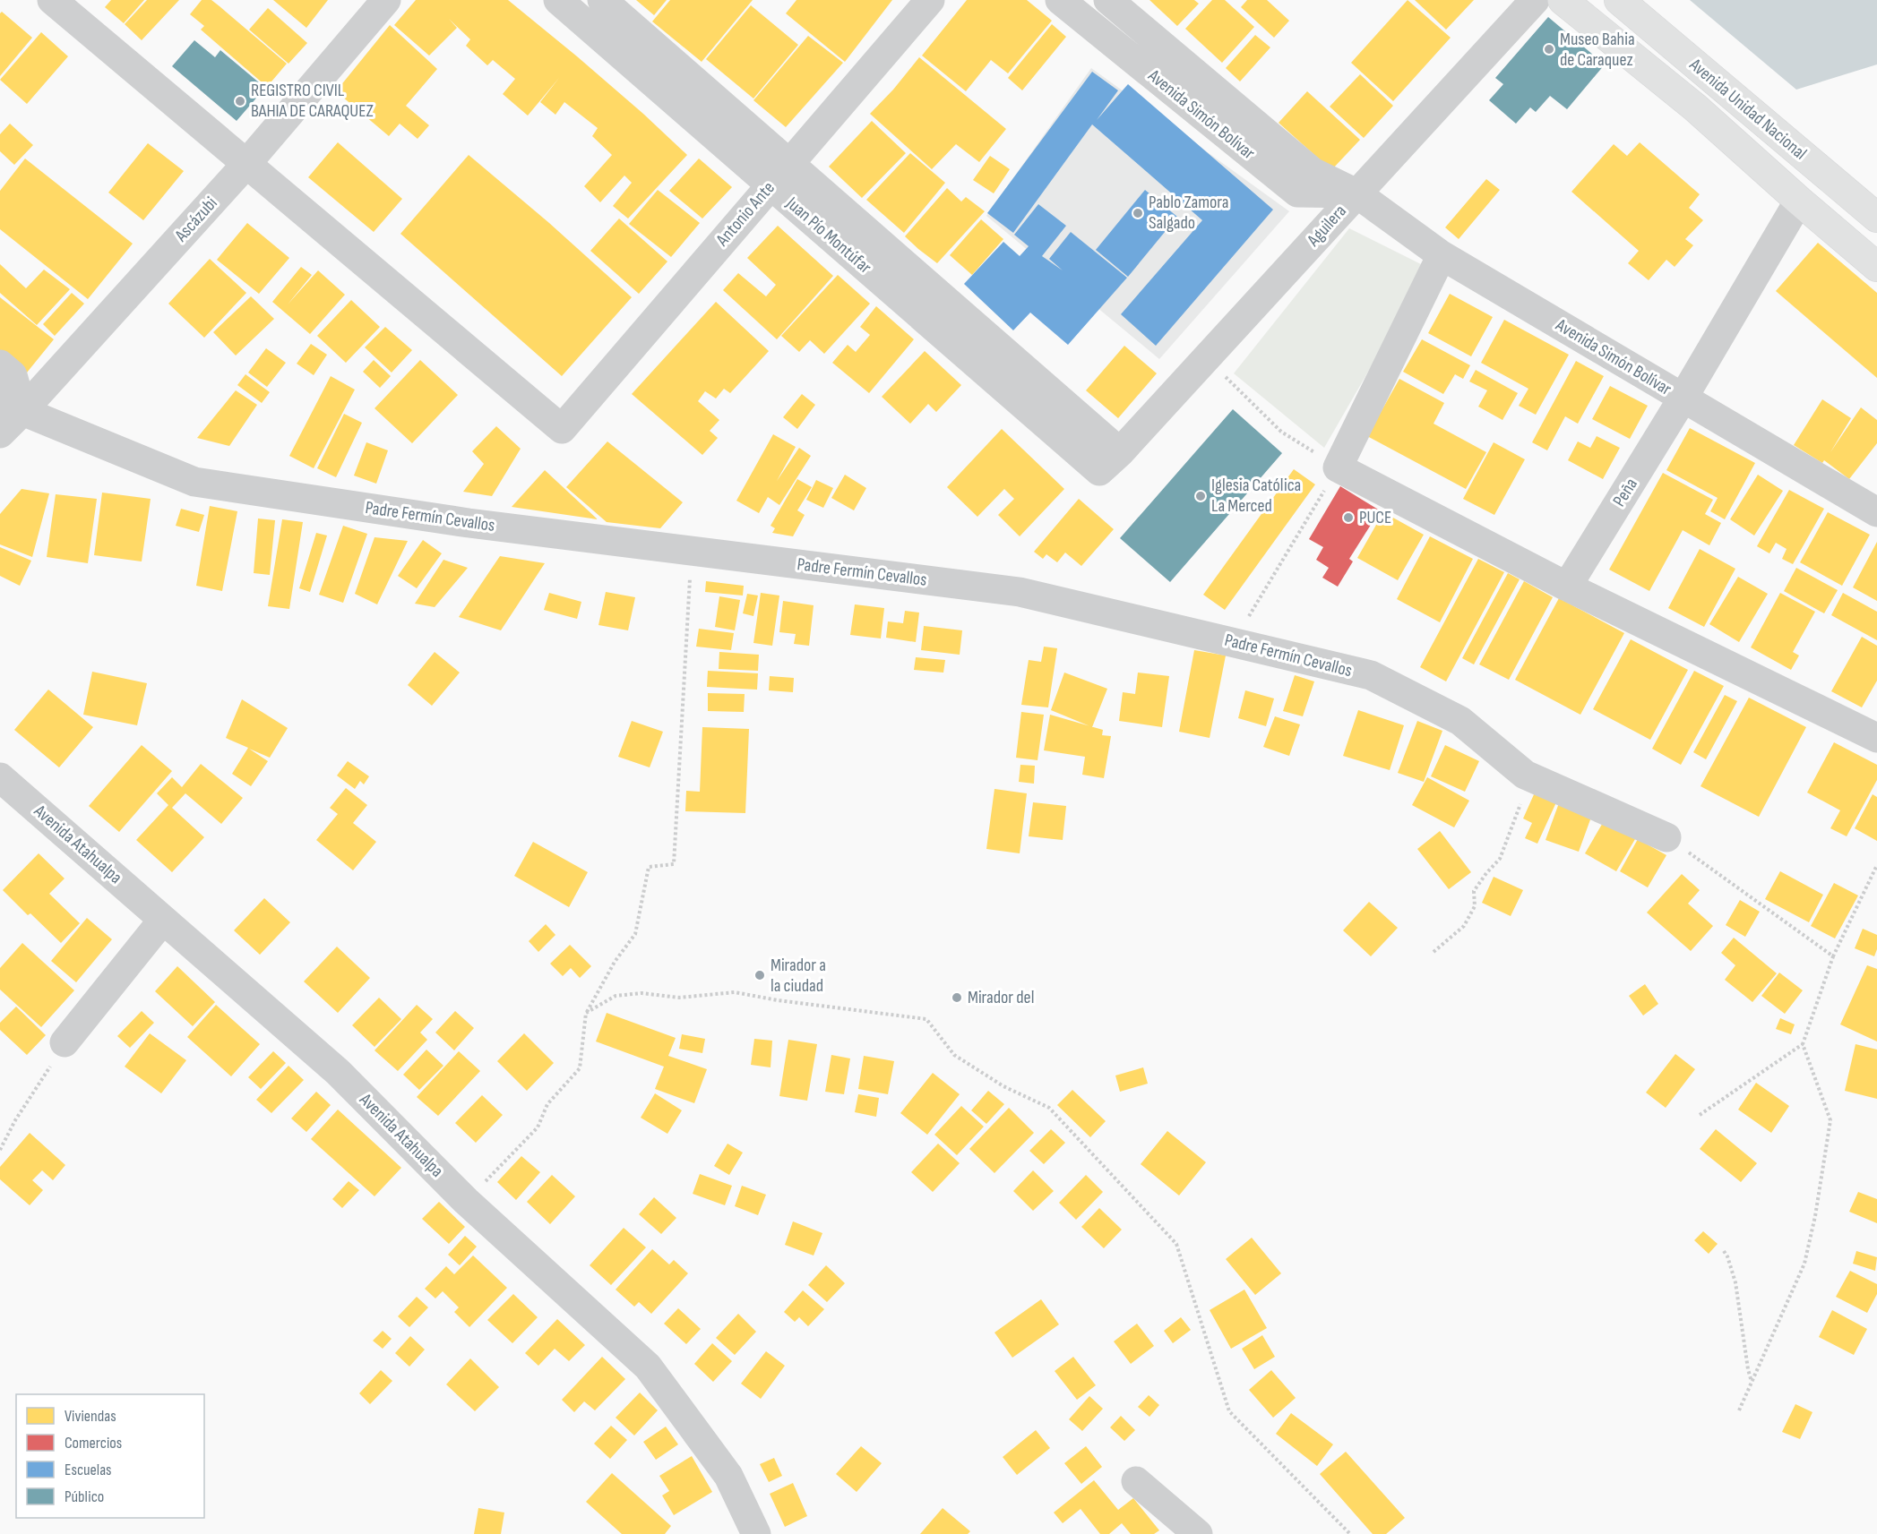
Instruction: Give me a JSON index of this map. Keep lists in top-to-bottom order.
{
  "streets": {
    "main road": ["Avenida Unidad Nacional"],
    "street": [
      "Avenida Simón Bolívar",
      "Antonio Ante",
      "Ascázubi",
      "Aguilera",
      "Juan Pío Montúfar",
      "Peña",
      "Padre Fermín Cevallos",
      "Avenida Atahualpa"
    ]
  },
  "crossings": [
    ["Avenida Simón Bolívar", "Aguilera"],
    ["Avenida Simón Bolívar", "Peña"],
    ["Antonio Ante", "Ascázubi"],
    ["Antonio Ante", "Juan Pío Montúfar"],
    ["Ascázubi", "Padre Fermín Cevallos"],
    ["Aguilera", "Juan Pío Montúfar"]
  ],
  "places": [
    "Museo Bahia de Caraquez",
    "REGISTRO CIVIL BAHIA DE CARAQUEZ",
    "Pablo Zamora Salgado",
    "Iglesia Católica La Merced",
    "PUCE",
    "Mirador a la ciudad",
    "Mirador del"
  ],
  "legend": [
    "Viviendas",
    "Comercios",
    "Escuelas",
    "Público"
  ]
}
